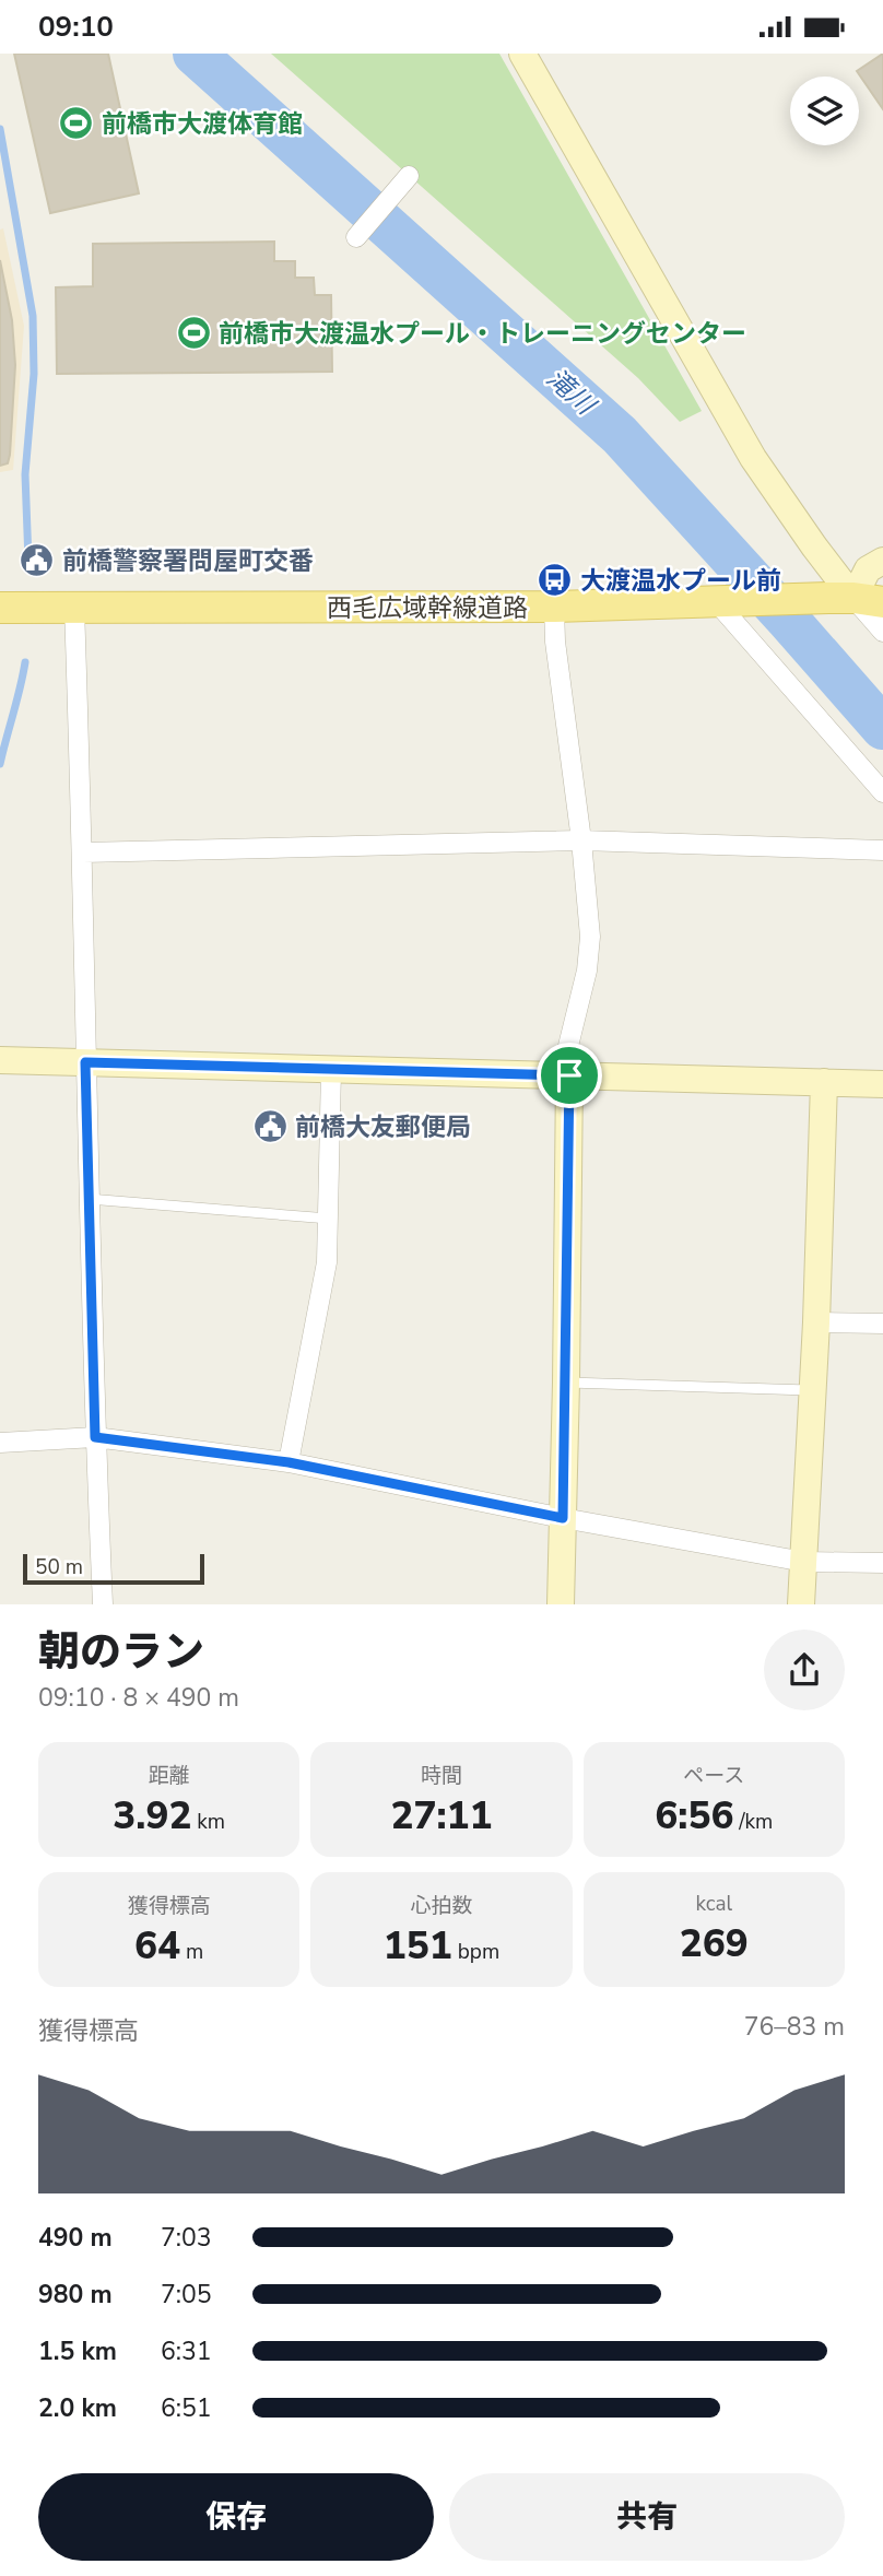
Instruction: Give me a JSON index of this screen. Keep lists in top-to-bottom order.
{
  "streets": {
    "main road": ["西毛広域幹線道路"]
  },
  "water": ["滝川"],
  "places": {
    "sports": ["前橋市大渡体育館", "前橋市大渡温水プール・トレーニングセンター"],
    "public building": ["前橋警察署問屋町交番", "前橋大友郵便局"],
    "bus stop": ["大渡温水プール前"]
  },
  "scale_bar": "50 m",
  "page": {
    "status": "09:10",
    "scale": "50 m",
    "heading": ["朝のラン", "09:10 · 8 × 490 m"],
    "stats": [
      ["距離", "3.92 km"],
      ["時間", "27:11"],
      ["ペース", "6:56 /km"],
      ["獲得標高", "64 m"],
      ["心拍数", "151 bpm"],
      ["kcal", "269"]
    ],
    "chart": ["獲得標高", "76–83 m"],
    "list": [
      {
        "name": "490 m",
        "note": "7:03"
      },
      {
        "name": "980 m",
        "note": "7:05"
      },
      {
        "name": "1.5 km",
        "note": "6:31"
      },
      {
        "name": "2.0 km",
        "note": "6:51"
      }
    ],
    "buttons": ["保存", "共有"]
  }
}
